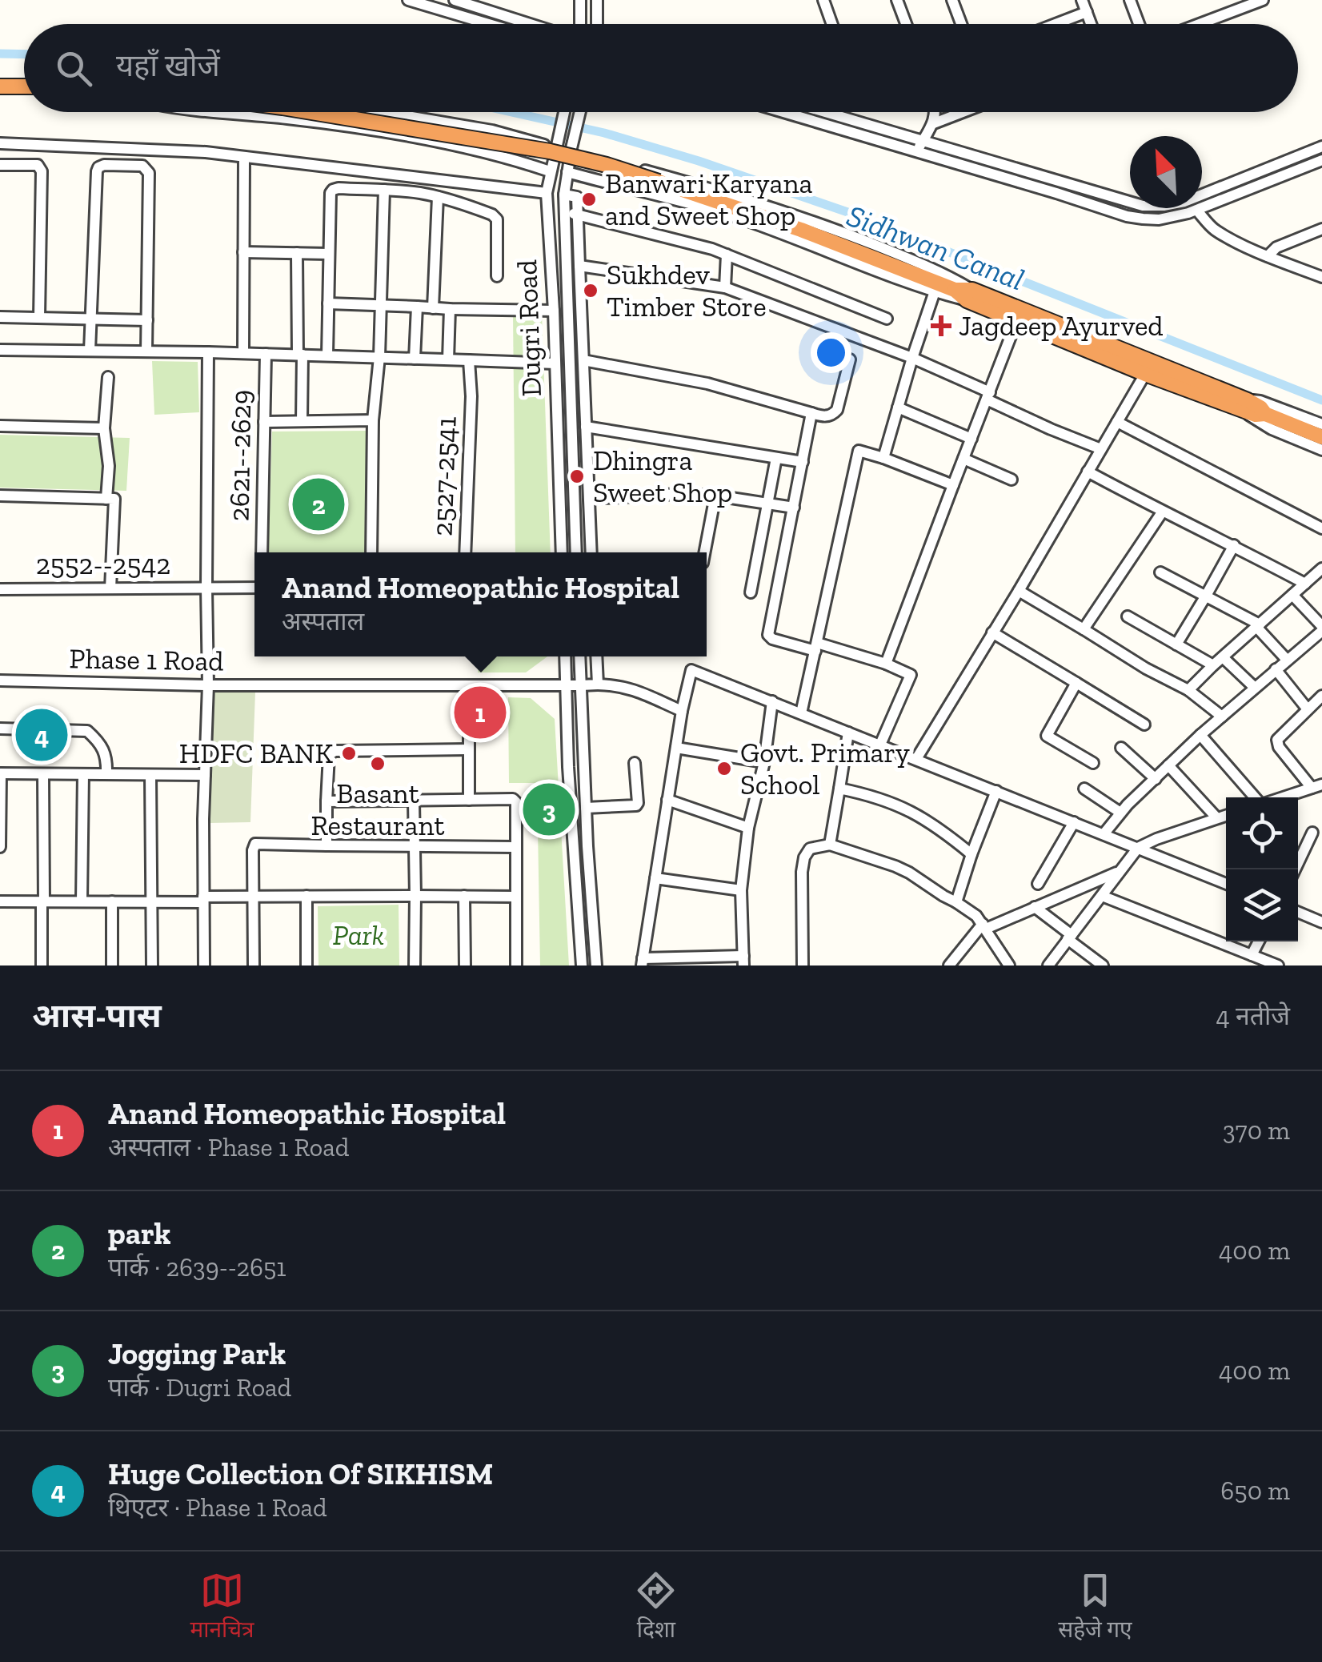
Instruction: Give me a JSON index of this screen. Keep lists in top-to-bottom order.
{
  "streets": {
    "street": [
      "Dugri Road",
      "2621--2629",
      "2527-2541",
      "2552--2542",
      "Phase 1 Road"
    ]
  },
  "water": ["Sidhwan Canal"],
  "parks": ["Park"],
  "places": {
    "other": [
      "Banwari Karyana and Sweet Shop",
      "Sukhdev Timber Store",
      "Dhingra Sweet Shop",
      "HDFC BANK",
      "Basant Restaurant",
      "Govt. Primary School"
    ],
    "health": ["Jagdeep Ayurved"]
  },
  "north": "top left",
  "page": {
    "search": "यहाँ खोजें",
    "pins": [
      "2",
      "1",
      "4",
      "3"
    ],
    "popup": ["Anand Homeopathic Hospital", "अस्पताल"],
    "heading": ["आस-पास", "4 नतीजे"],
    "list": [
      {
        "mark": "1",
        "name": "Anand Homeopathic Hospital",
        "note": "अस्पताल · Phase 1 Road",
        "value": "370 m"
      },
      {
        "mark": "2",
        "name": "park",
        "note": "पार्क · 2639--2651",
        "value": "400 m"
      },
      {
        "mark": "3",
        "name": "Jogging Park",
        "note": "पार्क · Dugri Road",
        "value": "400 m"
      },
      {
        "mark": "4",
        "name": "Huge Collection Of SIKHISM",
        "note": "थिएटर · Phase 1 Road",
        "value": "650 m"
      }
    ],
    "nav": ["मानचित्र", "दिशा", "सहेजे गए"]
  }
}
